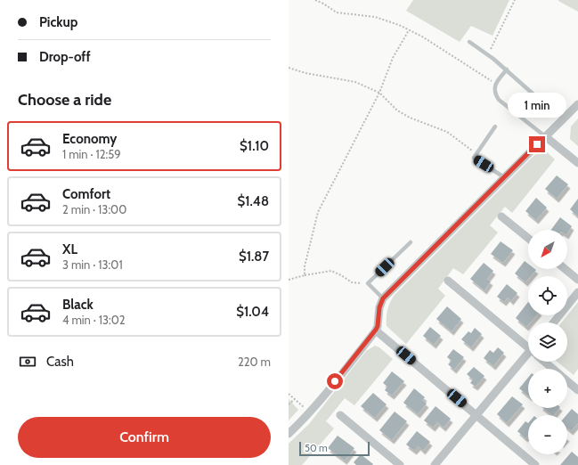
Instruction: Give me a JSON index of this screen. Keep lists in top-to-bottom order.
{
  "scale_bar": "50 m",
  "north": "bottom left",
  "page": {
    "banner": ["Pickup", "Drop-off"],
    "heading": "Choose a ride",
    "bubble": "1 min",
    "list": [
      {
        "name": "Economy",
        "note": "1 min · 12:59",
        "value": "$1.10"
      },
      {
        "name": "Comfort",
        "note": "2 min · 13:00",
        "value": "$1.48"
      },
      {
        "name": "XL",
        "note": "3 min · 13:01",
        "value": "$1.87"
      },
      {
        "name": "Black",
        "note": "4 min · 13:02",
        "value": "$1.04"
      }
    ],
    "map_buttons": ["+", "−"],
    "pay": ["Cash", "220 m"],
    "buttons": "Confirm",
    "scale": "50 m"
  }
}
